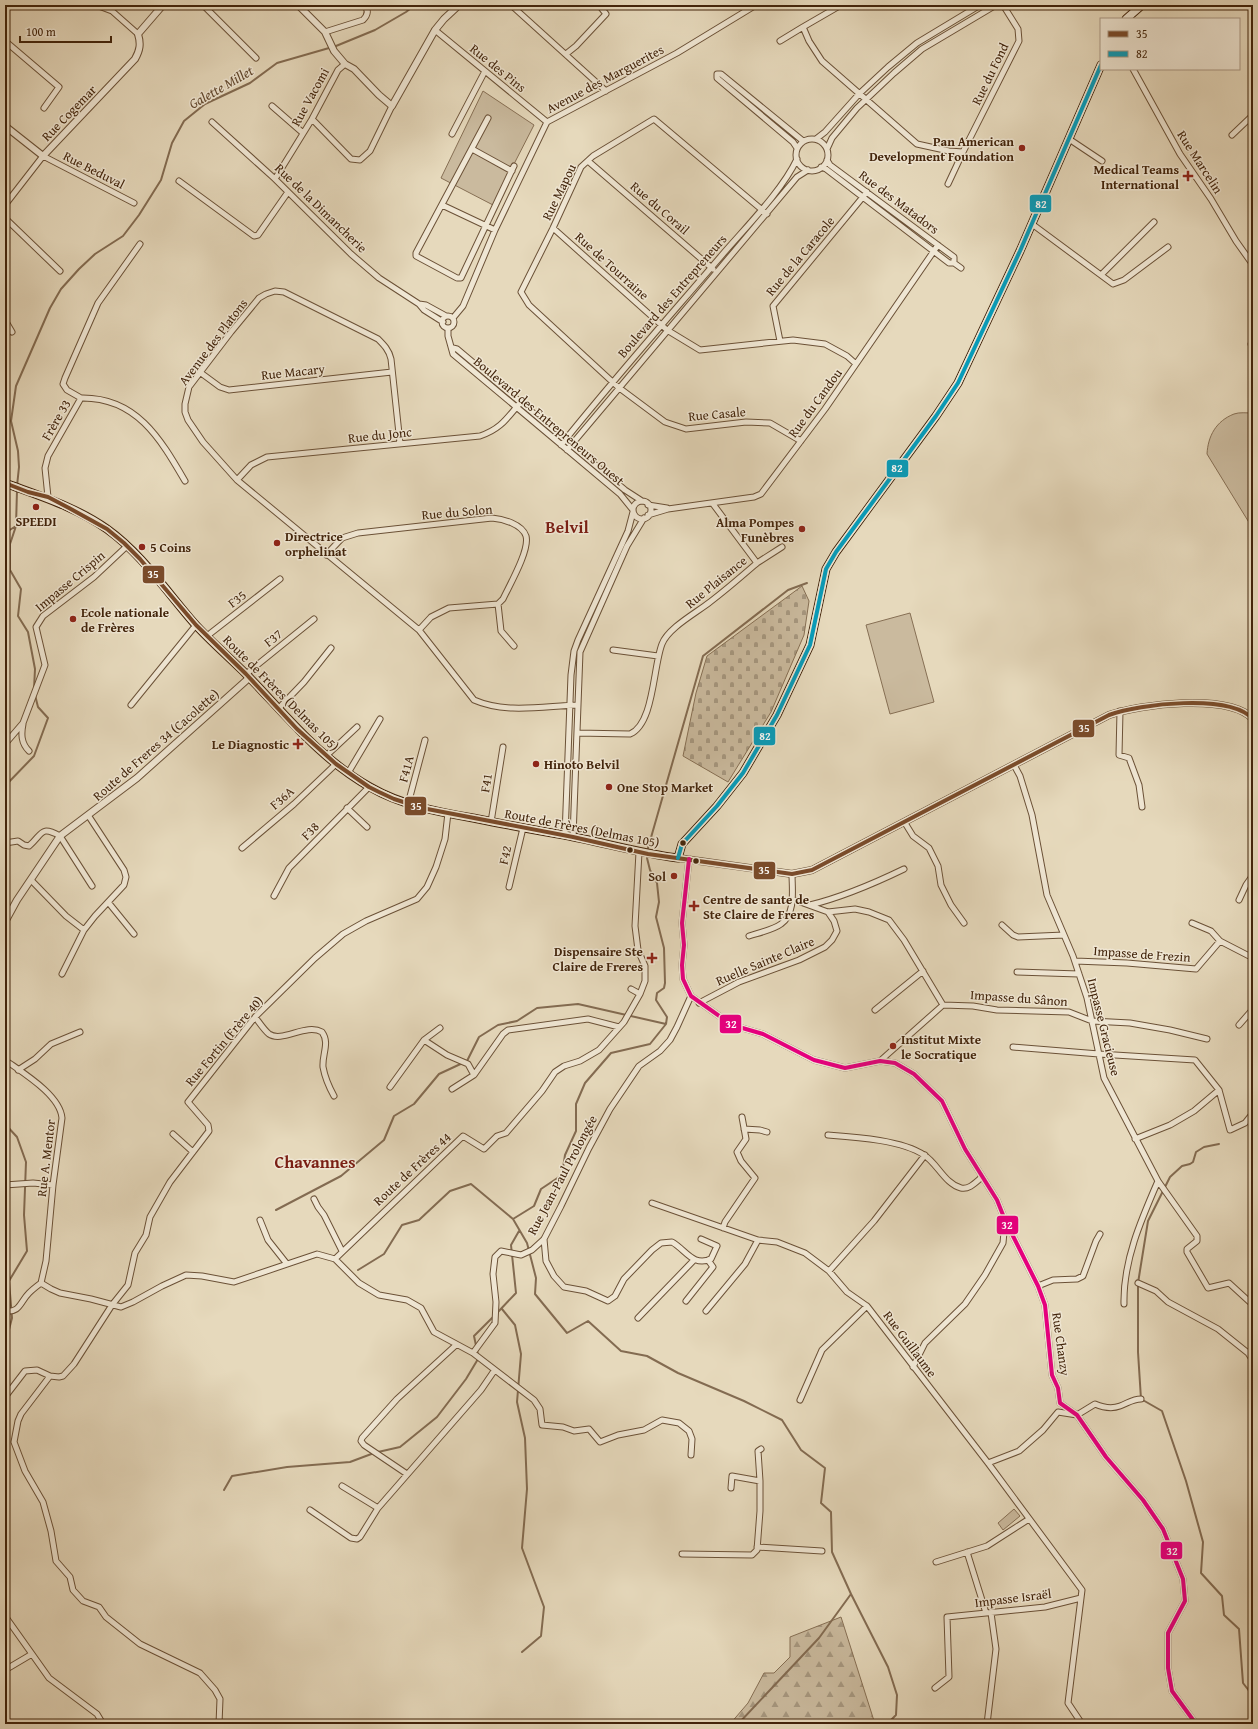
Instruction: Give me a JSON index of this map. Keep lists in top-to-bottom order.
{
  "streets": {
    "main road": ["Route de Frères (Delmas 105)"],
    "street": [
      "Rue des Pins",
      "Rue du Fond",
      "Avenue des Marguerites",
      "Rue Vacomi",
      "Rue Cogemar",
      "Rue Marcelin",
      "Rue Beduval",
      "Rue Mapou",
      "Rue des Matadors",
      "Rue de la Dimancherie",
      "Rue du Corail",
      "Rue de la Caracole",
      "Rue de Tourraine",
      "Boulevard des Entrepreneurs",
      "Avenue des Platons",
      "Rue Macary",
      "Rue du Candou",
      "Rue Casale",
      "Frère 33",
      "Boulevard des Entrepreneurs Ouest",
      "Rue du Jonc",
      "Rue du Solon",
      "Impasse Crispin",
      "Rue Plaisance",
      "F35",
      "F37",
      "Route de Freres 34 (Cacolette)",
      "F41A",
      "F41",
      "F36A",
      "F38",
      "F42",
      "Impasse de Frezin",
      "Ruelle Sainte Claire",
      "Impasse du Sânon",
      "Impasse Gracieuse",
      "Rue Fortin (Frère 40)",
      "Rue A. Mentor",
      "Route de Frères 44",
      "Rue Jean-Paul Prolongée",
      "Rue Guillaume",
      "Rue Chanzy",
      "Impasse Israël"
    ]
  },
  "crossings": [
    ["Rue des Pins", "Avenue des Marguerites"],
    ["Avenue des Marguerites", "Rue de la Dimancherie"],
    ["Avenue des Marguerites", "Boulevard des Entrepreneurs Ouest"],
    ["Rue Vacomi", "Rue de la Dimancherie"],
    ["Rue Cogemar", "Rue Beduval"],
    ["Rue Mapou", "Rue du Corail"],
    ["Rue Mapou", "Rue de Tourraine"],
    ["Rue Mapou", "Boulevard des Entrepreneurs"],
    ["Rue Mapou", "Rue Casale"],
    ["Rue des Matadors", "Rue de la Caracole"],
    ["Rue des Matadors", "Boulevard des Entrepreneurs"],
    ["Rue des Matadors", "Rue du Candou"],
    ["Rue de la Dimancherie", "Boulevard des Entrepreneurs Ouest"],
    ["Rue du Corail", "Boulevard des Entrepreneurs"],
    ["Rue de la Caracole", "Rue de Tourraine"],
    ["Rue de Tourraine", "Boulevard des Entrepreneurs"],
    ["Rue de Tourraine", "Rue du Candou"],
    ["Boulevard des Entrepreneurs", "Rue Casale"],
    ["Boulevard des Entrepreneurs", "Boulevard des Entrepreneurs Ouest"],
    ["Avenue des Platons", "Rue Macary"],
    ["Avenue des Platons", "Rue du Jonc"],
    ["Avenue des Platons", "Rue du Solon"],
    ["Rue du Candou", "Rue Casale"],
    ["Rue du Candou", "Boulevard des Entrepreneurs Ouest"],
    ["Rue du Candou", "Rue Plaisance"],
    ["Frère 33", "Route de Frères (Delmas 105)"],
    ["Boulevard des Entrepreneurs Ouest", "Rue du Jonc"],
    ["Impasse Crispin", "Route de Frères (Delmas 105)"],
    ["F35", "Route de Frères (Delmas 105)"],
    ["F37", "Route de Frères (Delmas 105)"],
    ["F37", "Route de Freres 34 (Cacolette)"],
    ["Route de Frères (Delmas 105)", "Route de Freres 34 (Cacolette)"],
    ["Route de Frères (Delmas 105)", "F41A"],
    ["Route de Frères (Delmas 105)", "F41"],
    ["Route de Frères (Delmas 105)", "F36A"],
    ["Route de Frères (Delmas 105)", "F38"],
    ["Route de Frères (Delmas 105)", "F42"],
    ["Route de Frères (Delmas 105)", "Rue Fortin (Frère 40)"],
    ["Route de Frères (Delmas 105)", "Route de Frères 44"],
    ["Impasse de Frezin", "Impasse Gracieuse"],
    ["Ruelle Sainte Claire", "Rue Chanzy"],
    ["Impasse du Sânon", "Impasse Gracieuse"],
    ["Rue Jean-Paul Prolongée", "Rue Chanzy"],
    ["Rue Guillaume", "Impasse Israël"]
  ],
  "districts": ["Belvil", "Chavannes"],
  "water": ["Galette Millet"],
  "places": {
    "other": [
      "Pan American Development Foundation",
      "SPEEDI",
      "Alma Pompes Funèbres",
      "Directrice orphelinat",
      "5 Coins",
      "Ecole nationale de Frères",
      "Hinoto Belvil",
      "One Stop Market",
      "Sol",
      "Institut Mixte le Socratique"
    ],
    "health": [
      "Medical Teams International",
      "Le Diagnostic",
      "Centre de sante de Ste Claire de Freres",
      "Dispensaire Ste Claire de Freres"
    ]
  },
  "lines": ["transit line 82", "transit line 35", "transit line 32"],
  "legend": ["35", "82"],
  "scale_bar": "100 m"
}
